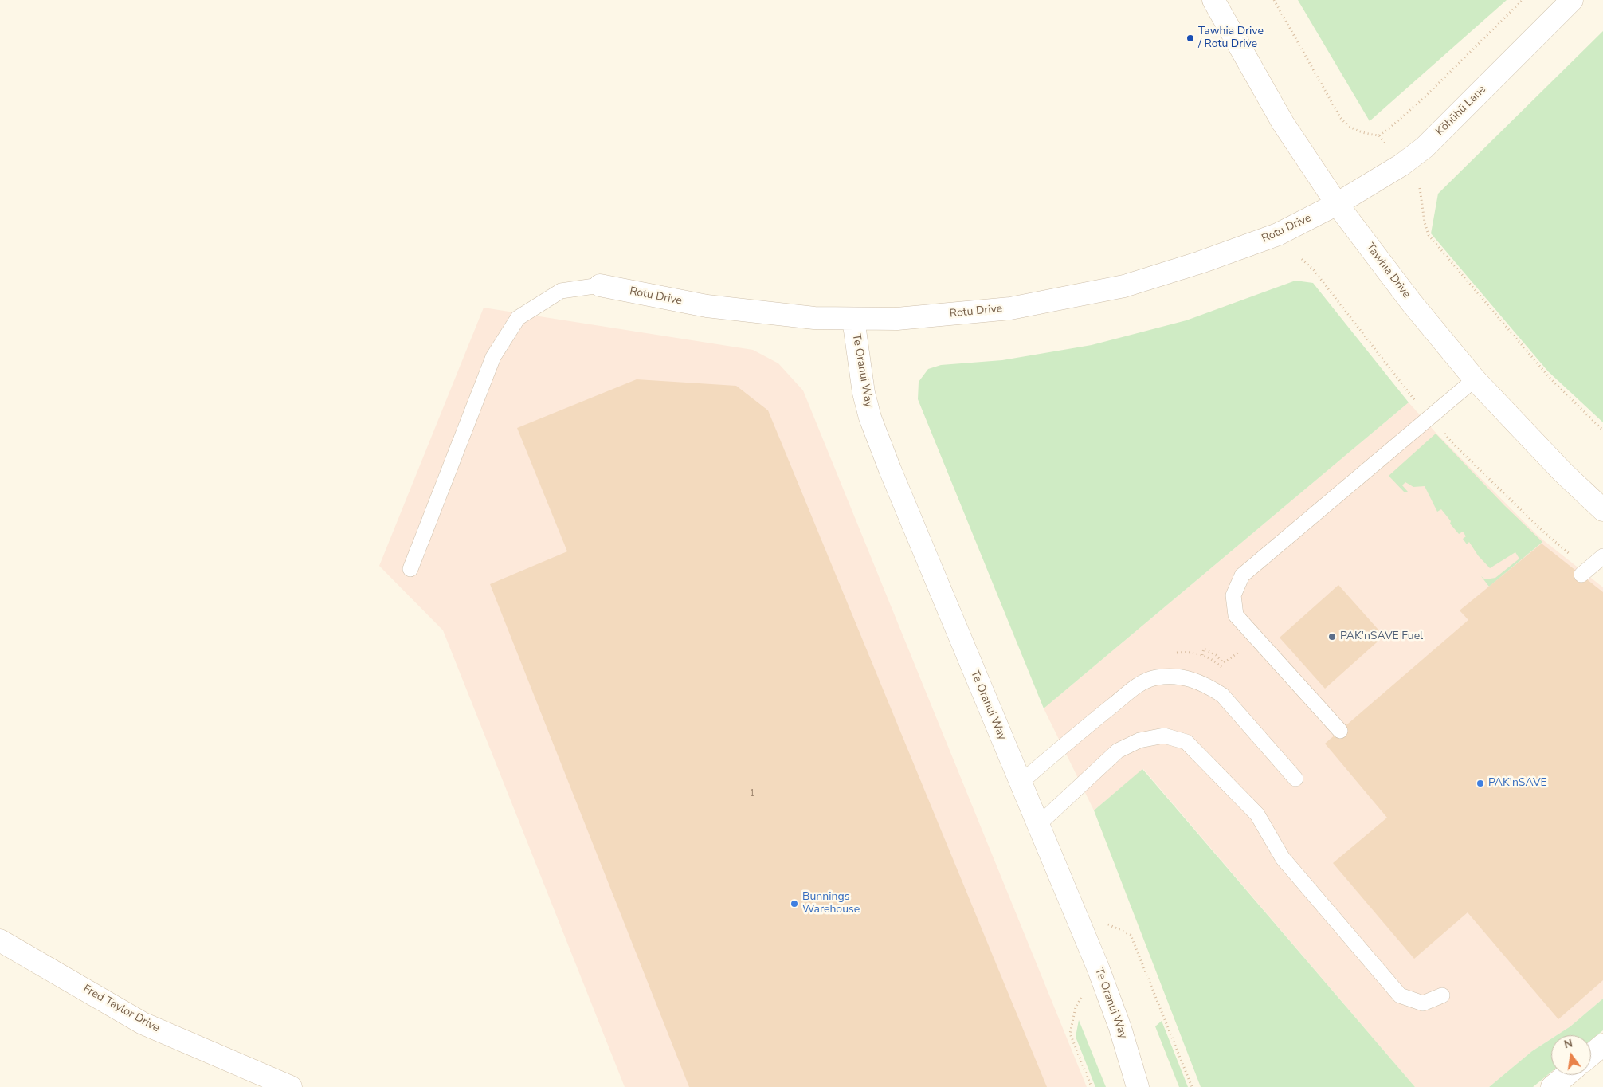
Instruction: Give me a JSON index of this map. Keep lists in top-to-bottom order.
{
  "streets": {
    "street": [
      "Kōhūhū Lane",
      "Rotu Drive",
      "Tawhia Drive",
      "Te Oranui Way",
      "Fred Taylor Drive"
    ]
  },
  "crossings": [
    ["Kōhūhū Lane", "Rotu Drive"],
    ["Kōhūhū Lane", "Tawhia Drive"],
    ["Rotu Drive", "Tawhia Drive"],
    ["Rotu Drive", "Te Oranui Way"]
  ],
  "places": [
    "Tawhia Drive / Rotu Drive",
    "PAK'nSAVE Fuel",
    "PAK'nSAVE",
    "Bunnings Warehouse"
  ],
  "house_numbers": ["1"],
  "north": "top"
}
